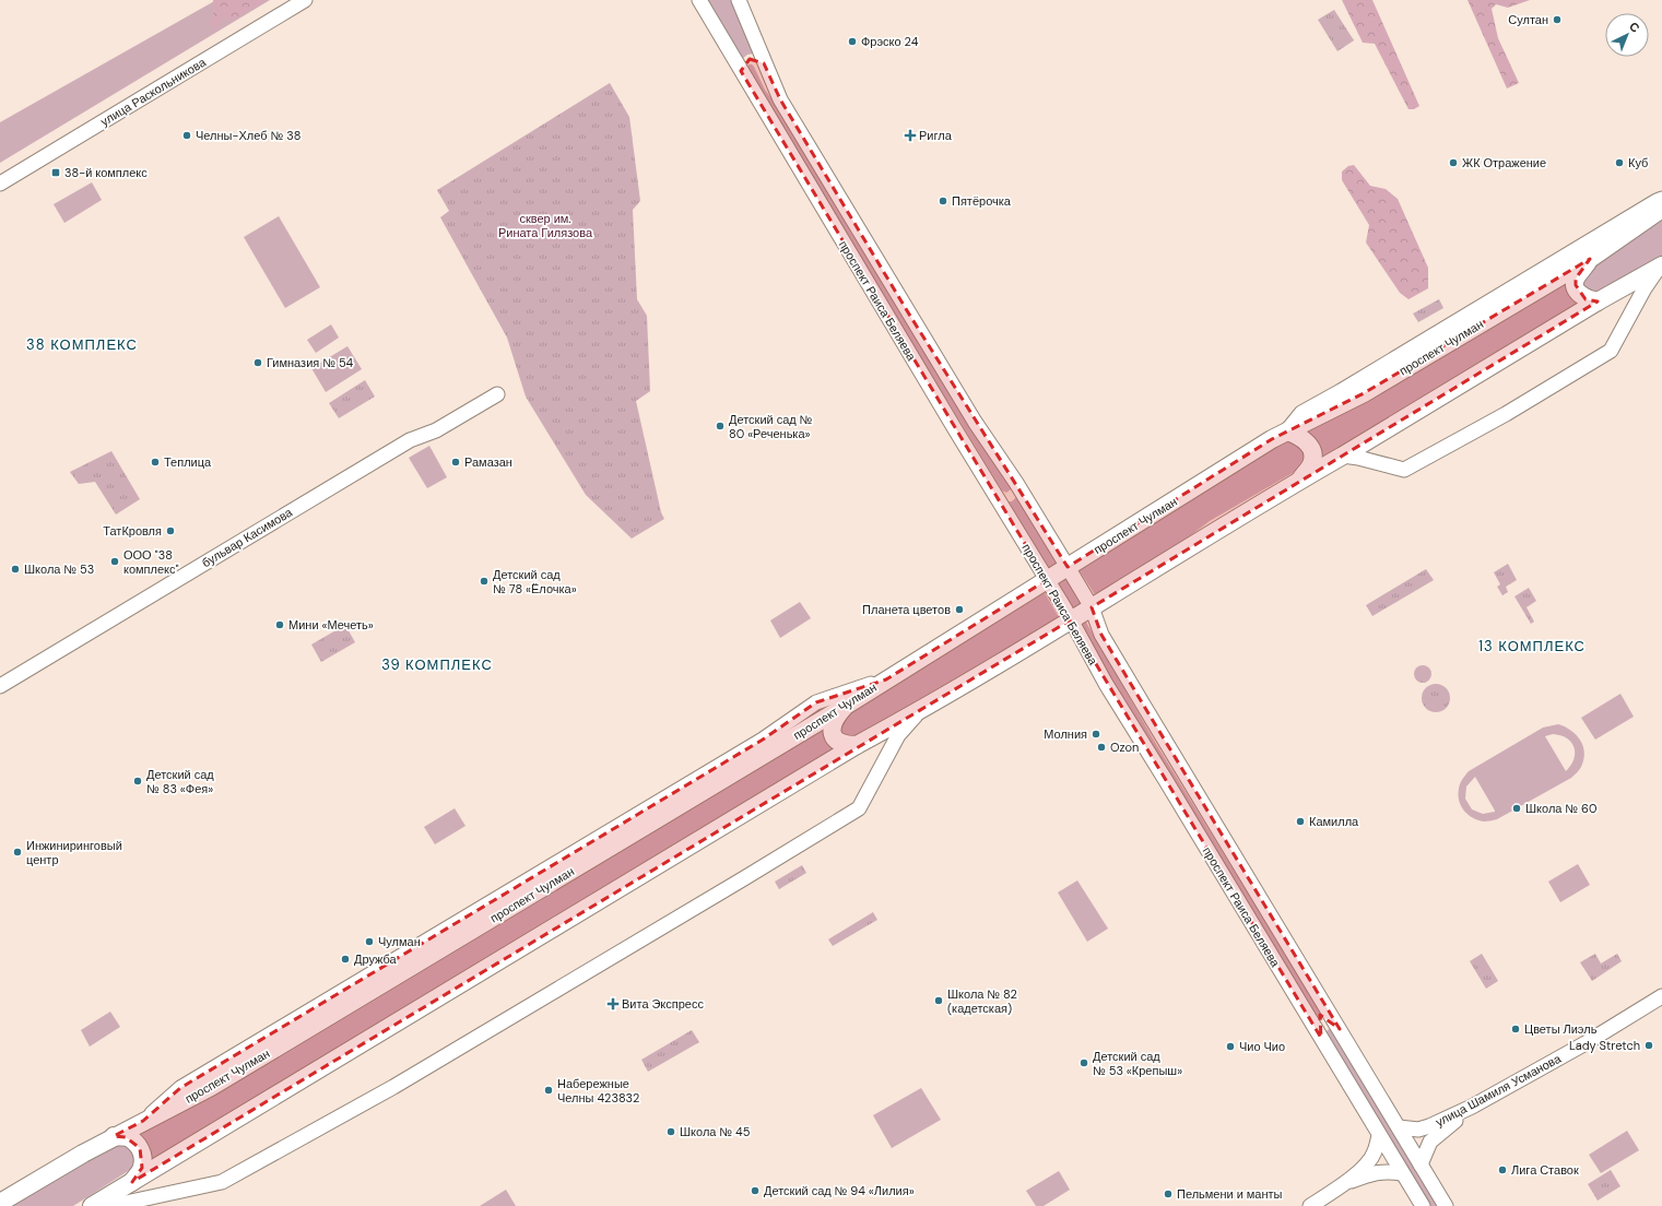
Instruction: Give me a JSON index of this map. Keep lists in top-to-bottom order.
{
  "streets": {
    "main road": ["проспект Чулман"],
    "street": [
      "улица Раскольникова",
      "проспект Раиса Беляева",
      "бульвар Касимова",
      "улица Шамиля Усманова"
    ]
  },
  "crossings": [
    ["проспект Раиса Беляева", "проспект Чулман"],
    ["проспект Раиса Беляева", "улица Шамиля Усманова"]
  ],
  "districts": ["38 КОМПЛЕКС", "13 КОМПЛЕКС", "39 КОМПЛЕКС"],
  "parks": ["сквер им. Рината Гилязова"],
  "places": {
    "other": [
      "Султан",
      "Фрэско 24",
      "Челны-Хлеб № 38",
      "ЖК Отражение",
      "Куб",
      "Пятёрочка",
      "Гимназия № 54",
      "Детский сад № 80 «Реченька»",
      "Теплица",
      "Рамазан",
      "ТатКровля",
      "ООО \"38 комплекс\"",
      "Школа № 53",
      "Детский сад № 78 «Ёлочка»",
      "Планета цветов",
      "Мини «Мечеть»",
      "Молния",
      "Ozon",
      "Детский сад № 83 «Фея»",
      "Школа № 60",
      "Камилла",
      "Инжиниринговый центр",
      "Чулман",
      "Дружба",
      "Школа № 82 (кадетская)",
      "Цветы Лиэль",
      "Lady Stretch",
      "Чио Чио",
      "Детский сад № 53 «Крепыш»",
      "Набережные Челны 423832",
      "Школа № 45",
      "Лига Ставок",
      "Детский сад № 94 «Лилия»",
      "Пельмени и манты"
    ],
    "health": ["Ригла", "Вита Экспресс"],
    "transit": ["38-й комплекс"]
  },
  "north": "top right"
}
